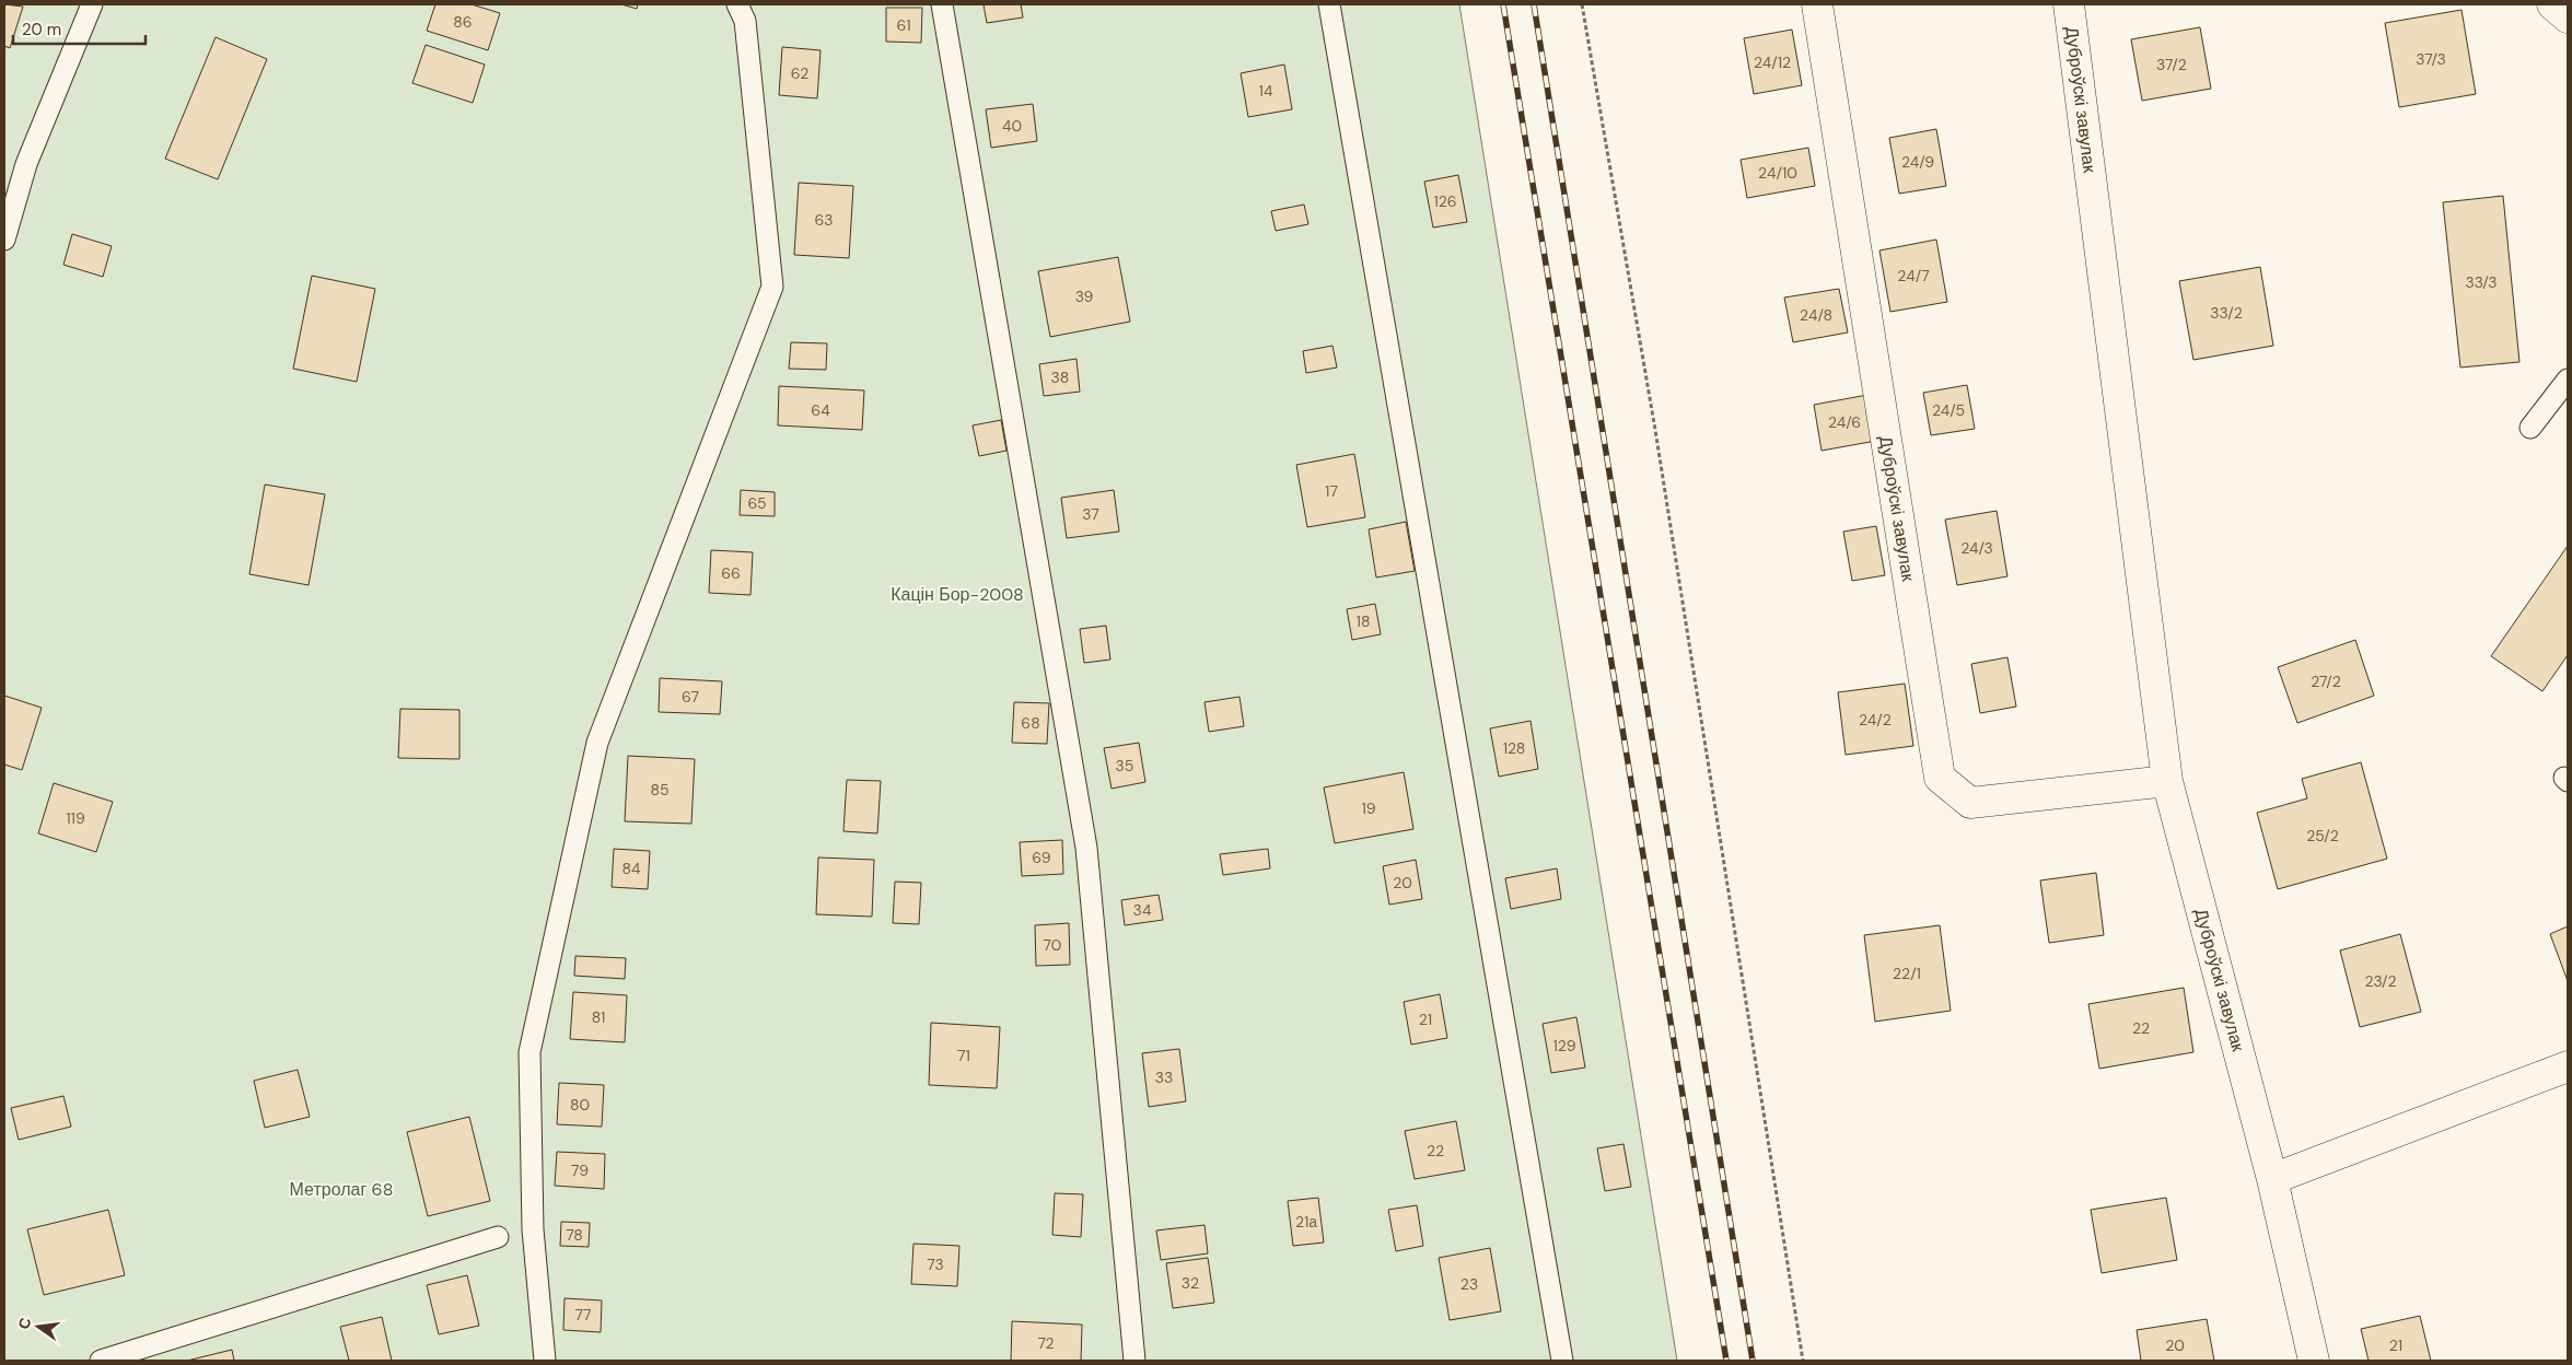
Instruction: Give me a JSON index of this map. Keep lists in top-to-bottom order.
{
  "streets": {
    "street": ["Дуброўскі завулак"]
  },
  "parks": ["Кацін Бор-2008", "Метролаг 68"],
  "house_numbers": [
    "86",
    "61",
    "37/3",
    "24/12",
    "37/2",
    "62",
    "14",
    "40",
    "24/9",
    "24/10",
    "126",
    "63",
    "24/7",
    "33/3",
    "39",
    "33/2",
    "24/8",
    "38",
    "64",
    "24/5",
    "24/6",
    "17",
    "65",
    "37",
    "24/3",
    "66",
    "18",
    "27/2",
    "67",
    "24/2",
    "68",
    "128",
    "35",
    "85",
    "19",
    "119",
    "25/2",
    "69",
    "84",
    "20",
    "34",
    "70",
    "22/1",
    "23/2",
    "81",
    "21",
    "22",
    "129",
    "71",
    "33",
    "80",
    "22",
    "79",
    "21а",
    "78",
    "73",
    "32",
    "23",
    "77",
    "72",
    "20",
    "21"
  ],
  "scale_bar": "20 m",
  "north": "left"
}
